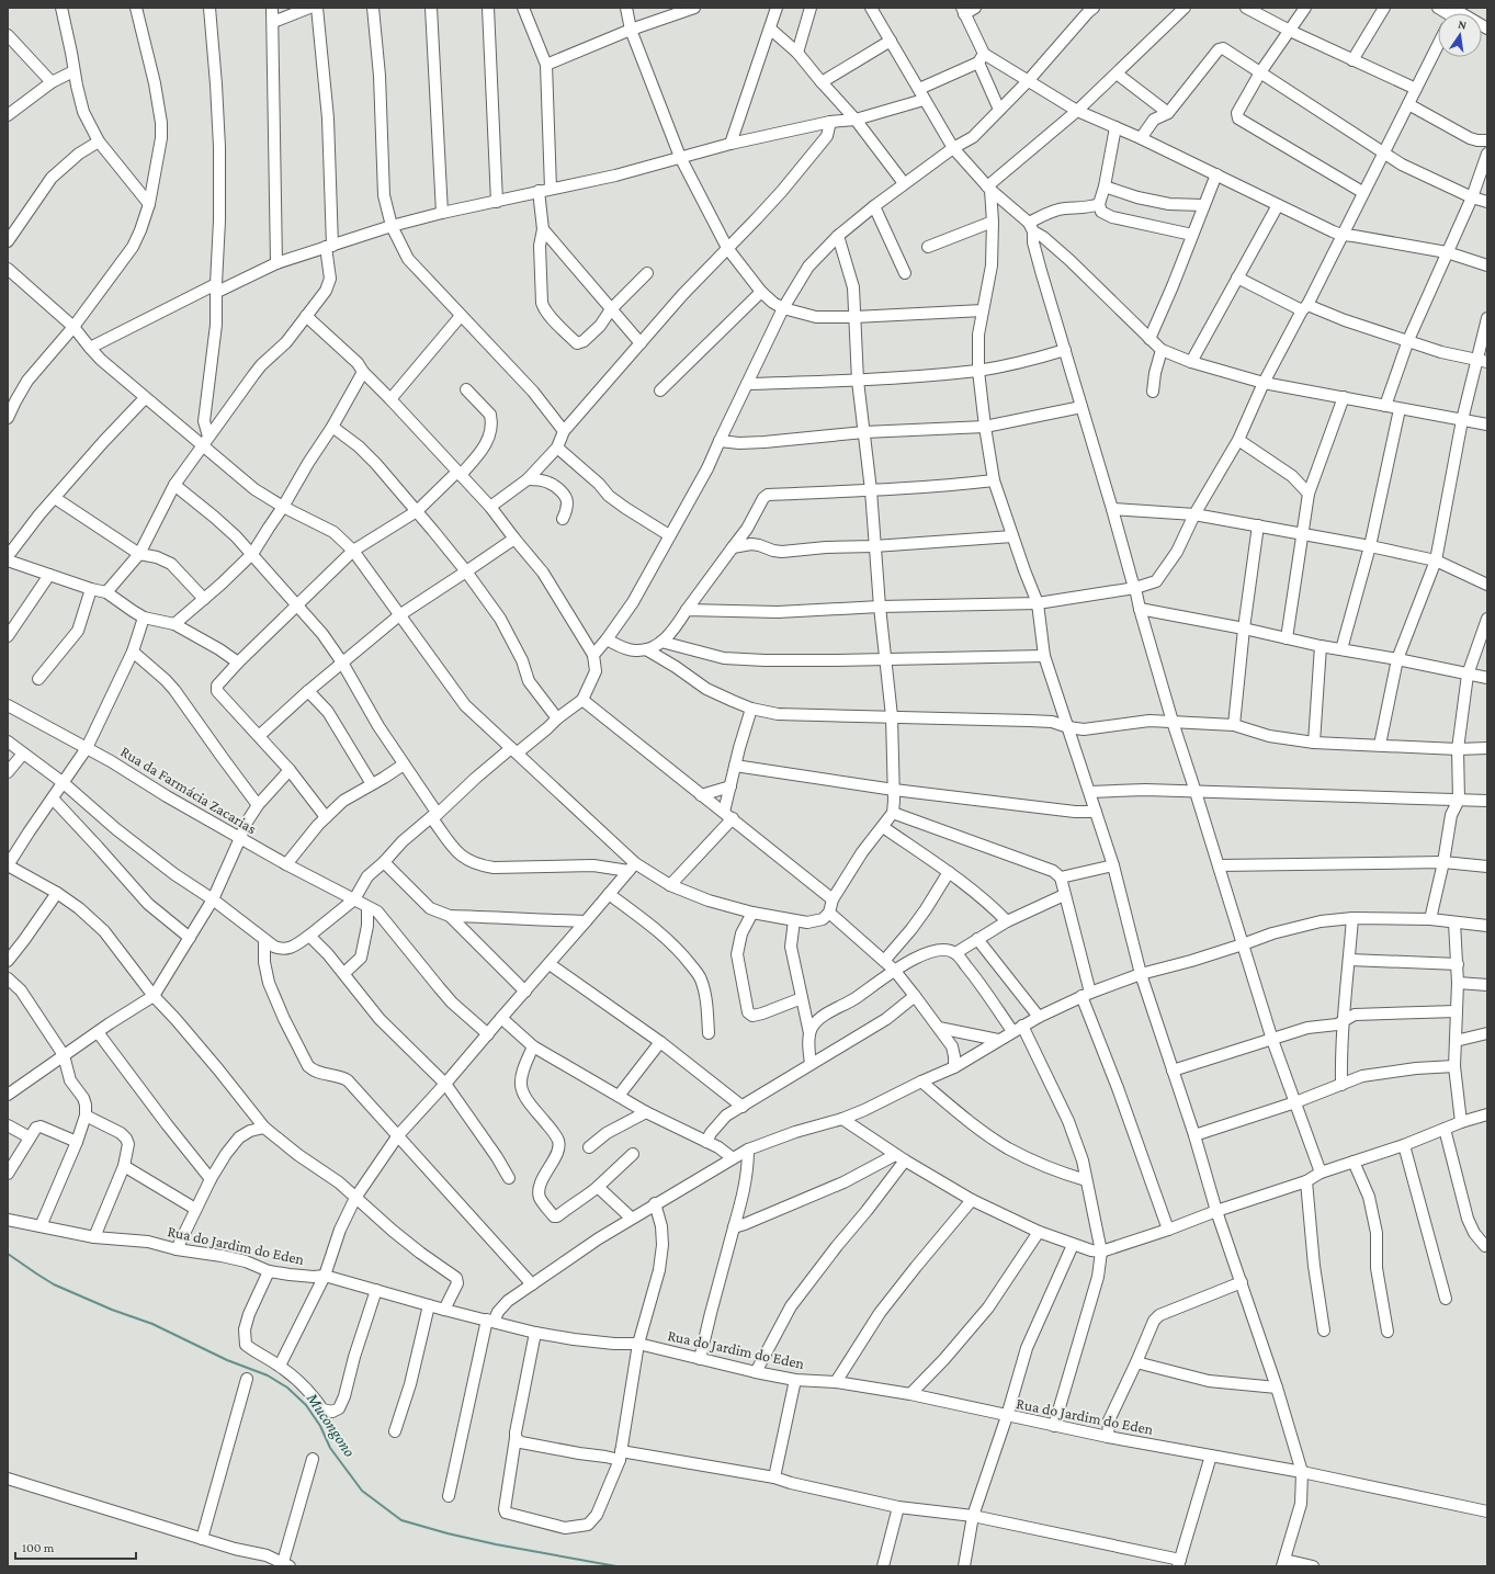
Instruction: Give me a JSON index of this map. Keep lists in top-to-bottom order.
{
  "streets": {
    "street": ["Rua da Farmácia Zacarias", "Rua do Jardim do Eden"]
  },
  "water": ["Mucongono"],
  "scale_bar": "100 m",
  "north": "top"
}
